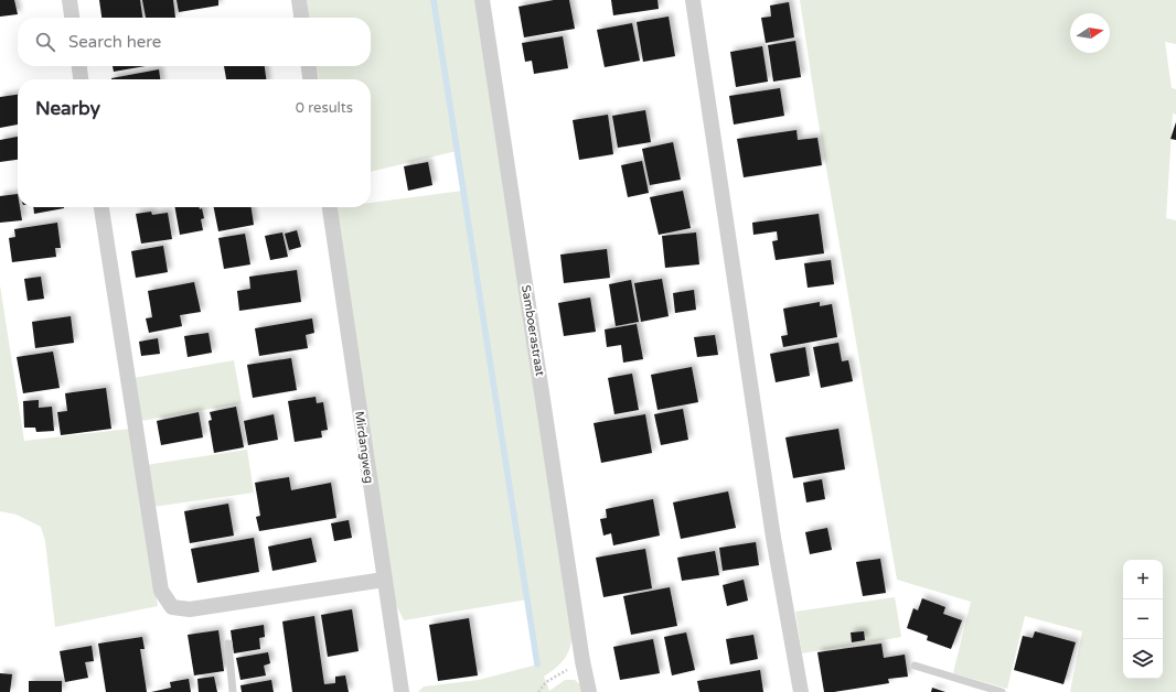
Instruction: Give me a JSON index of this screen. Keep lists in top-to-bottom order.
{
  "streets": {
    "street": ["Samboerastraat", "Mirdangweg"]
  },
  "north": "right",
  "page": {
    "search": "Search here",
    "heading": ["Nearby", "0 results"],
    "map_buttons": ["+", "−"]
  }
}
